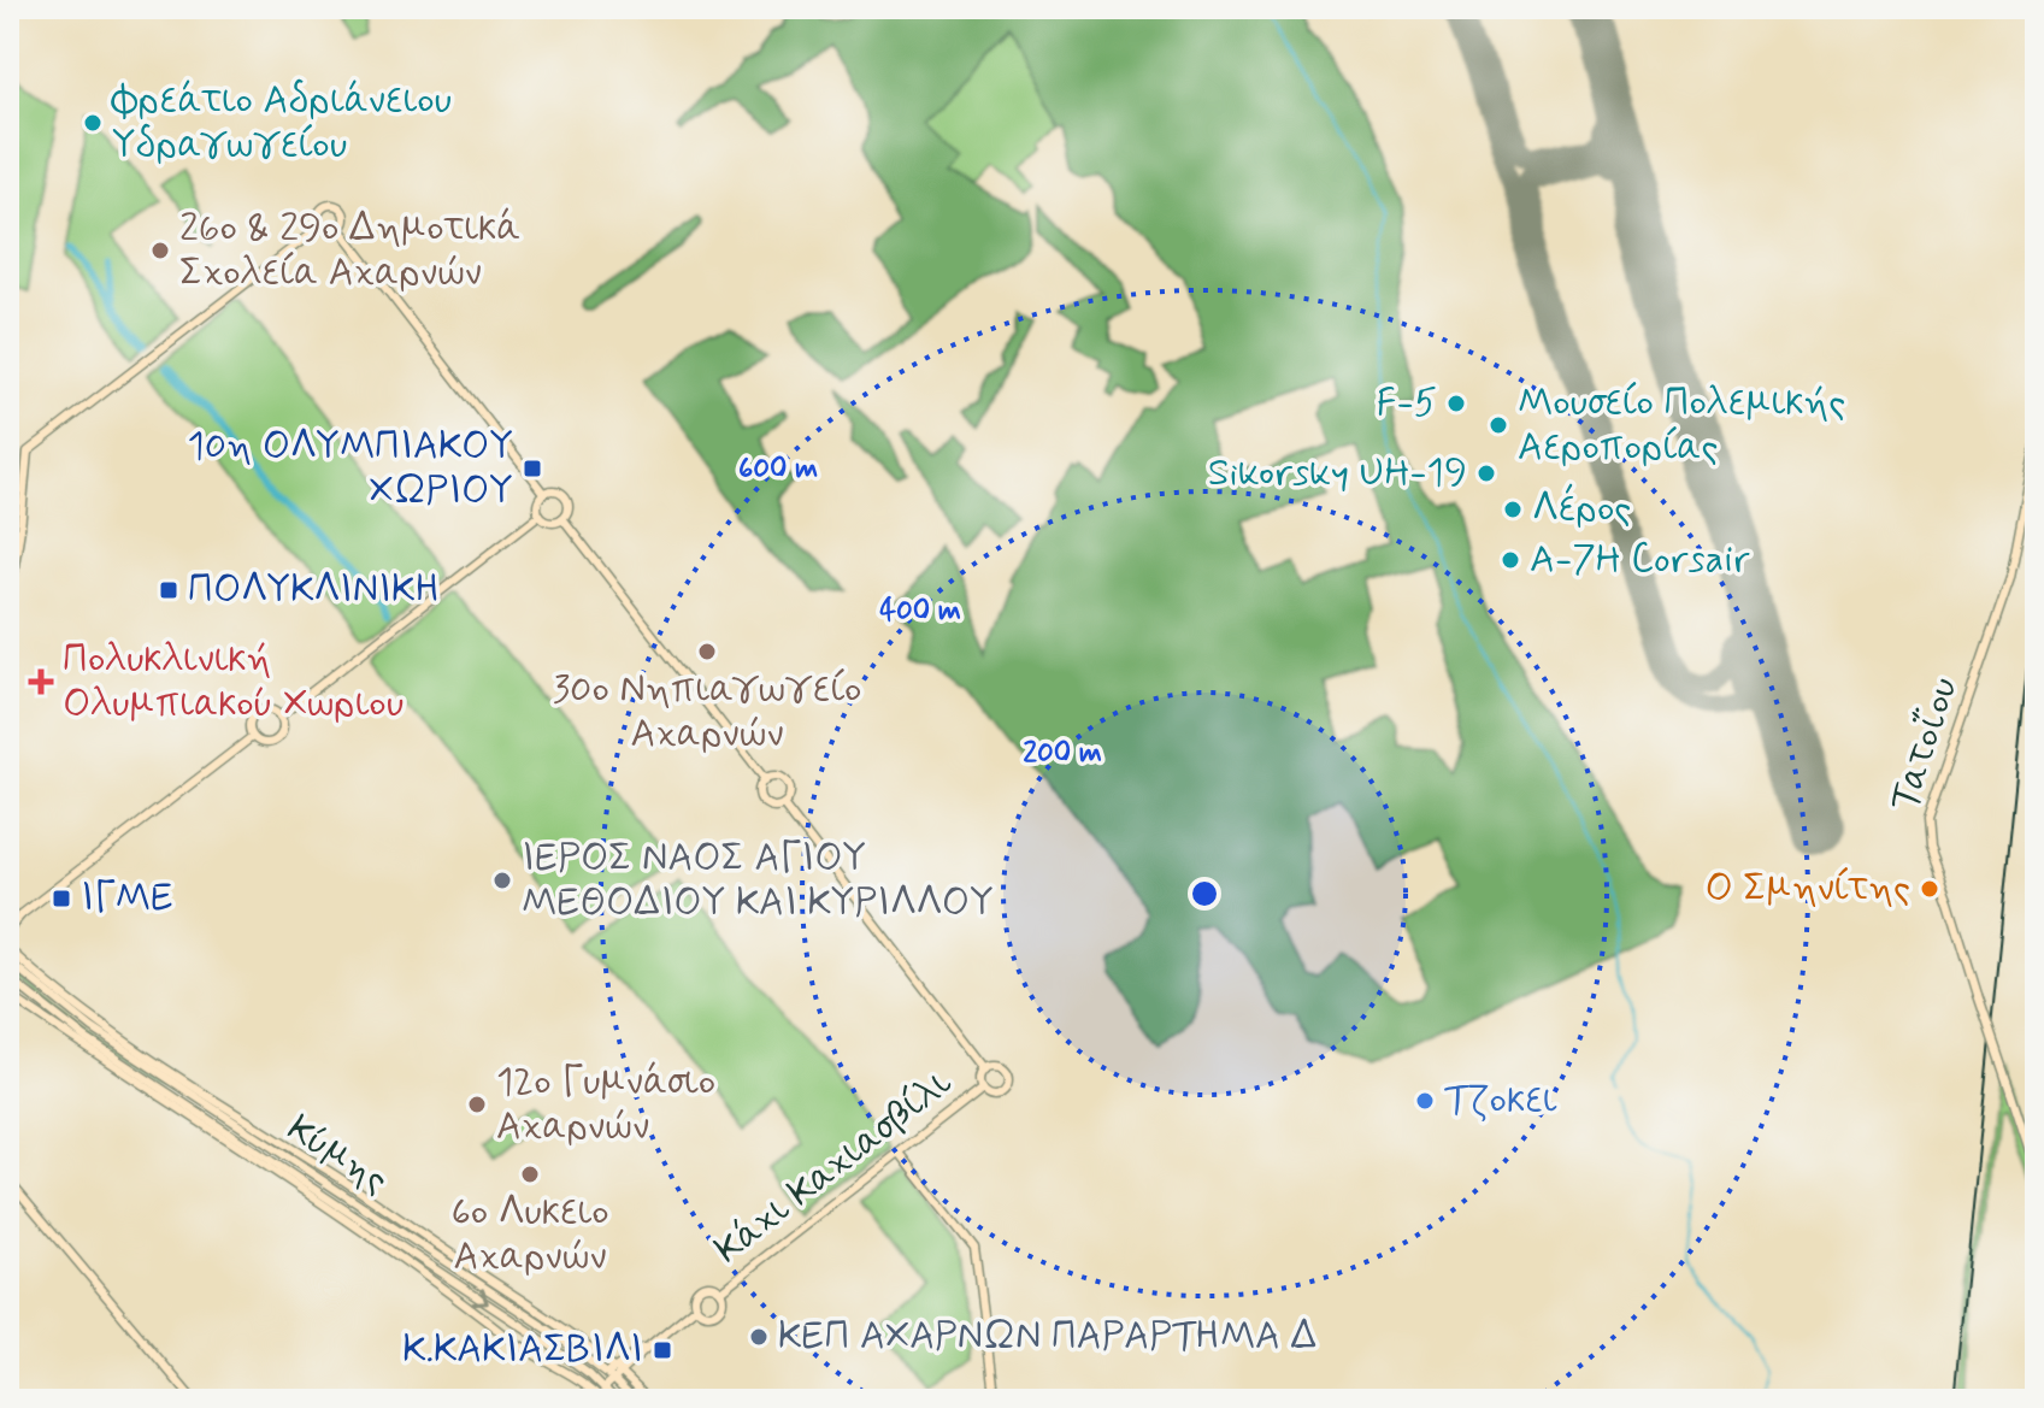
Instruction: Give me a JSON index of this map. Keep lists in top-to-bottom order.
{
  "streets": {
    "street": ["Τατοΐου", "Κύμης", "Κάχι Καχιασβίλι"]
  },
  "crossings": [
    ["Κύμης", "Κάχι Καχιασβίλι"]
  ],
  "places": {
    "other": [
      "Φρεάτιο Αδριάνειου Υδραγωγείου",
      "26ο & 29ο Δημοτικά Σχολεία Αχαρνών",
      "F-5",
      "Μουσείο Πολεμικής Αεροπορίας",
      "Sikorsky UH-19",
      "Λέρος",
      "A-7H Corsair",
      "30ο Νηπιαγωγείο Αχαρνών",
      "ΙΕΡΟΣ ΝΑΟΣ ΑΓΙΟΥ ΜΕΘΟΔΙΟΥ ΚΑΙ ΚΥΡΙΛΛΟΥ",
      "Ο Σμηνίτης",
      "Τζοκει",
      "12ο Γυμνάσιο Αχαρνών",
      "6ο Λυκειο Αχαρνών",
      "ΚΕΠ ΑΧΑΡΝΩΝ ΠΑΡΑΡΤΗΜΑ Δ"
    ],
    "transit": [
      "10η ΟΛΥΜΠΙΑΚΟΥ ΧΩΡΙΟΥ",
      "ΠΟΛΥΚΛΙΝΙΚΗ",
      "ΙΓΜΕ",
      "Κ.ΚΑΚΙΑΣΒΙΛΙ"
    ],
    "health": ["Πολυκλινική Ολυμπιακού Χωριου"]
  },
  "rings": ["600 m", "400 m", "200 m"]
}
